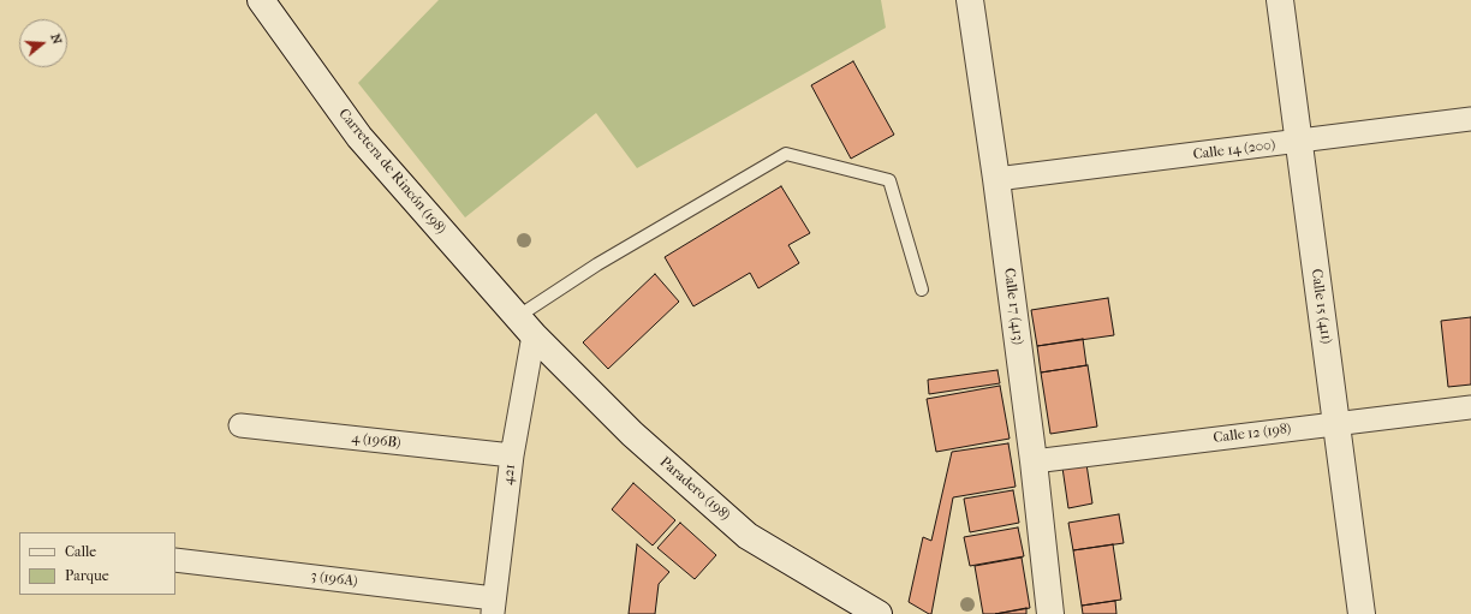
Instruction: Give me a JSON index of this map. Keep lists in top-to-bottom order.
{
  "streets": {
    "street": [
      "Calle 14 (200)",
      "Carretera de Rincón (198)",
      "Calle 17 (413)",
      "Calle 15 (411)",
      "Calle 12 (198)",
      "4 (196B)",
      "421",
      "Paradero (198)",
      "3 (196A)"
    ]
  },
  "crossings": [
    ["Calle 14 (200)", "Calle 17 (413)"],
    ["Calle 14 (200)", "Calle 15 (411)"],
    ["Carretera de Rincón (198)", "421"],
    ["Carretera de Rincón (198)", "Paradero (198)"],
    ["Calle 17 (413)", "Calle 12 (198)"],
    ["Calle 15 (411)", "Calle 12 (198)"],
    ["4 (196B)", "421"],
    ["421", "Paradero (198)"],
    ["421", "3 (196A)"]
  ],
  "legend": ["Calle", "Parque"],
  "north": "right"
}
